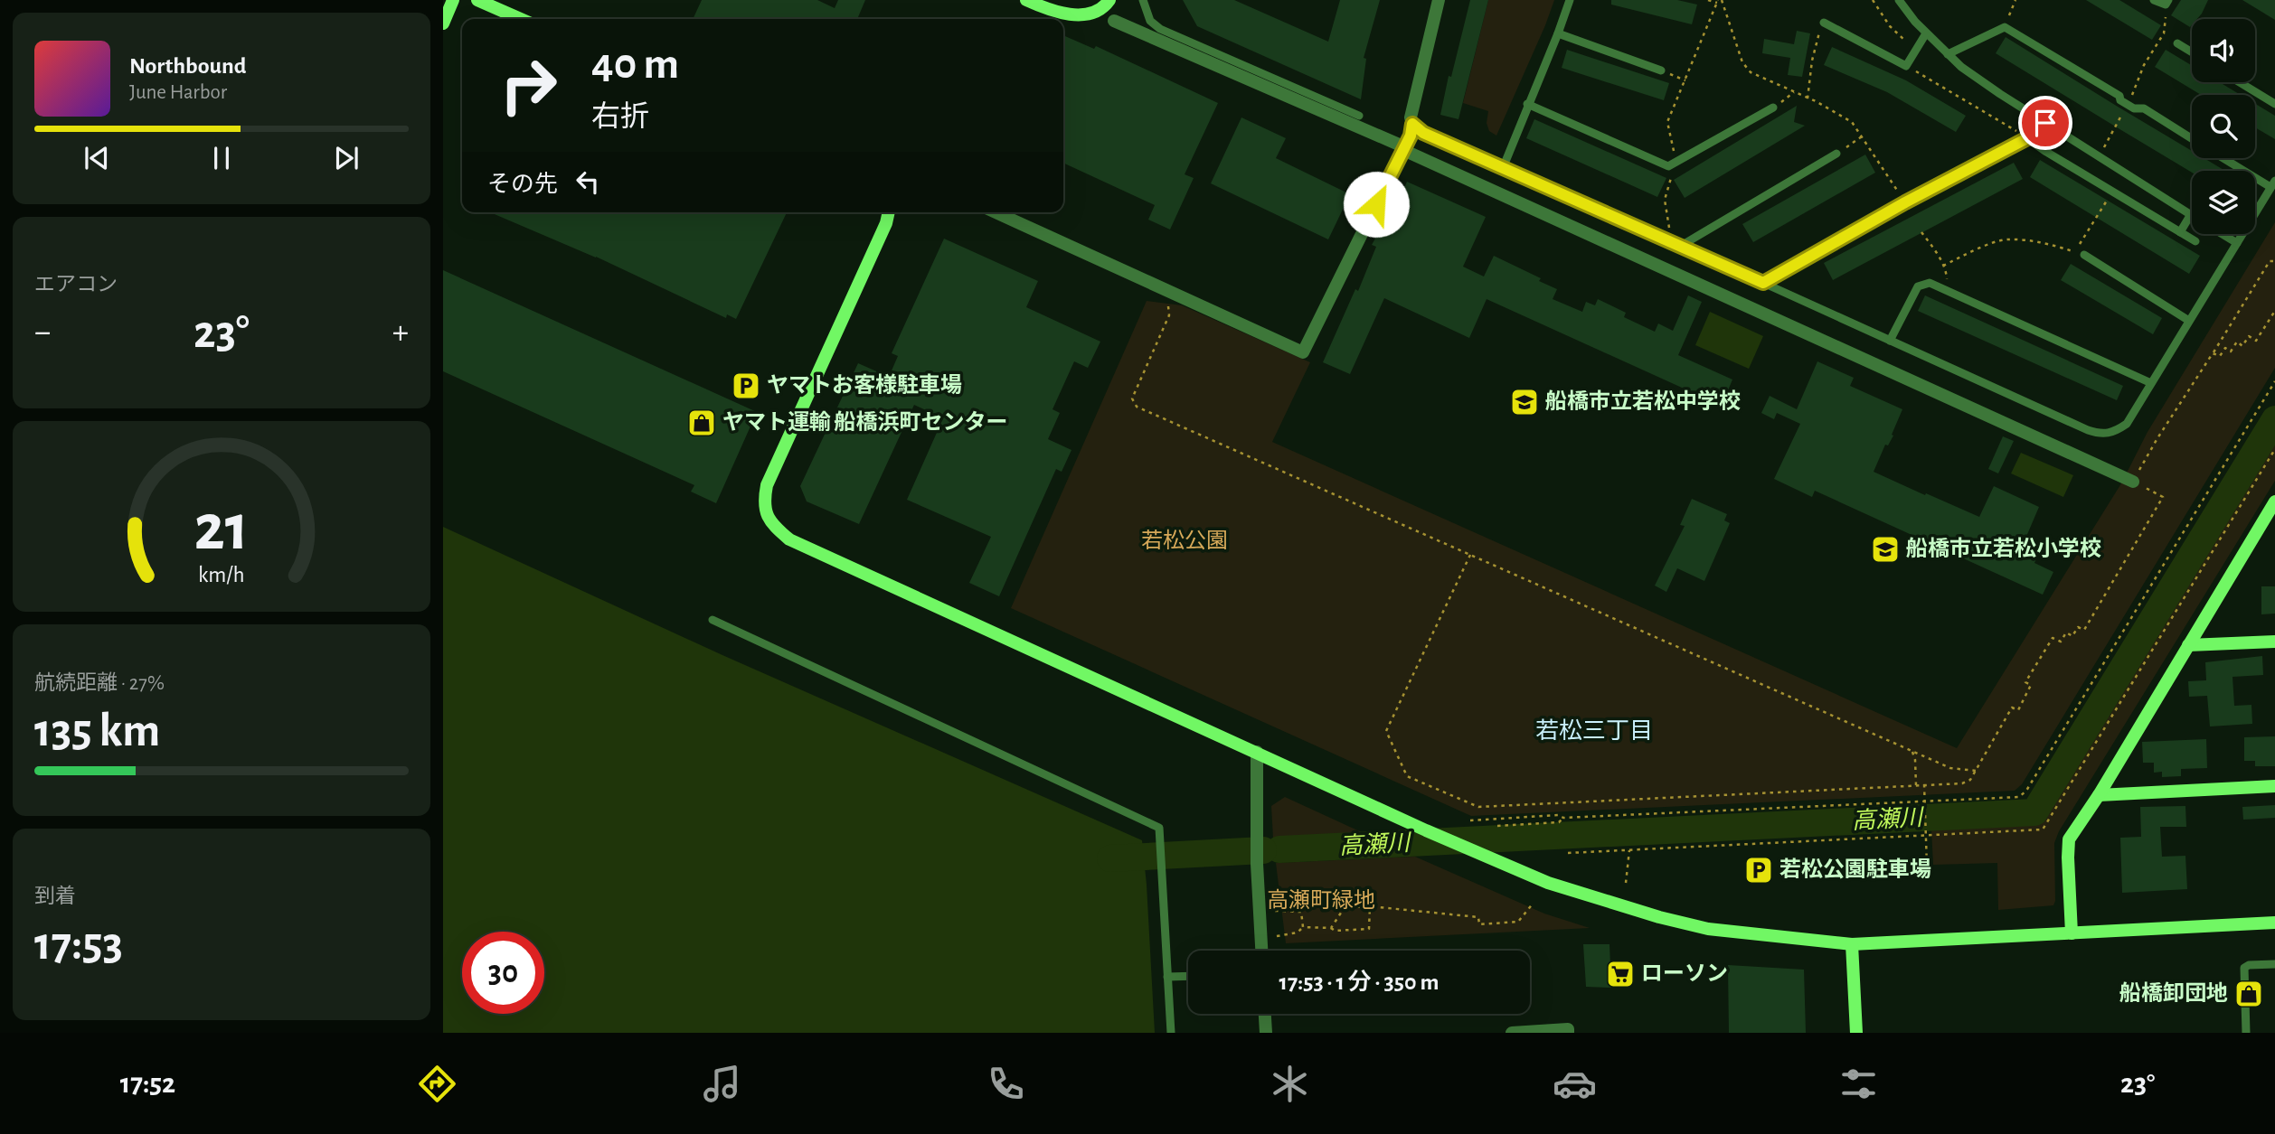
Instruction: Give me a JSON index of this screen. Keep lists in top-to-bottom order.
{
  "districts": ["若松三丁目"],
  "water": ["高瀬川"],
  "parks": ["若松公園", "高瀬町緑地"],
  "places": {
    "parking": ["ヤマトお客様駐車場", "若松公園駐車場"],
    "school or university": ["船橋市立若松中学校", "船橋市立若松小学校"],
    "shop": ["ヤマト運輸 船橋浜町センター", "船橋卸団地"],
    "supermarket": ["ローソン"]
  },
  "page": {
    "turn": ["40 m", "右折"],
    "song": ["Northbound", "June Harbor"],
    "then": "その先",
    "tile": [
      "エアコン",
      ["航続距離 · 27%", "135 km"],
      ["到着", "17:53"]
    ],
    "heat": ["−", "23°", "+"],
    "limit": "30",
    "trip": "17:53 · 1 分 · 350 m",
    "tabs": ["17:52", "23°"],
    "gauge": ["21", "km/h"]
  }
}
